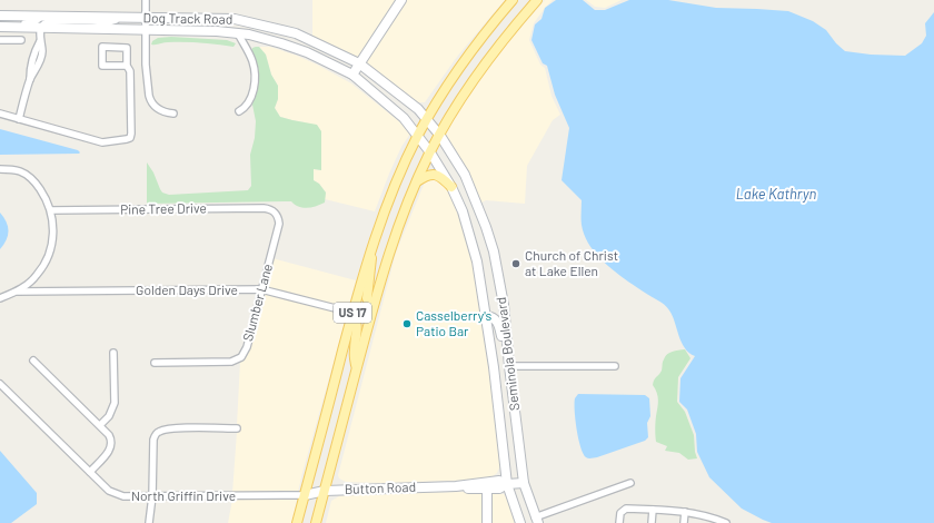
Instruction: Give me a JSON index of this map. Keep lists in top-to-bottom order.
{
  "streets": {
    "main road": [
      "Dog Track Road",
      "US 17",
      "Seminola Boulevard",
      "Button Road"
    ],
    "street": [
      "Pine Tree Drive",
      "Golden Days Drive",
      "Slumber Lane",
      "North Griffin Drive"
    ]
  },
  "crossings": [
    ["Dog Track Road", "US 17"],
    ["Dog Track Road", "Seminola Boulevard"],
    ["Pine Tree Drive", "Slumber Lane"],
    ["Golden Days Drive", "Slumber Lane"],
    ["Golden Days Drive", "US 17"],
    ["US 17", "Seminola Boulevard"],
    ["US 17", "Button Road"],
    ["US 17", "North Griffin Drive"],
    ["Seminola Boulevard", "Button Road"],
    ["Button Road", "North Griffin Drive"]
  ],
  "water": ["Lake Kathryn"],
  "places": ["Church of Christ at Lake Ellen", "Casselberry's Patio Bar"]
}
